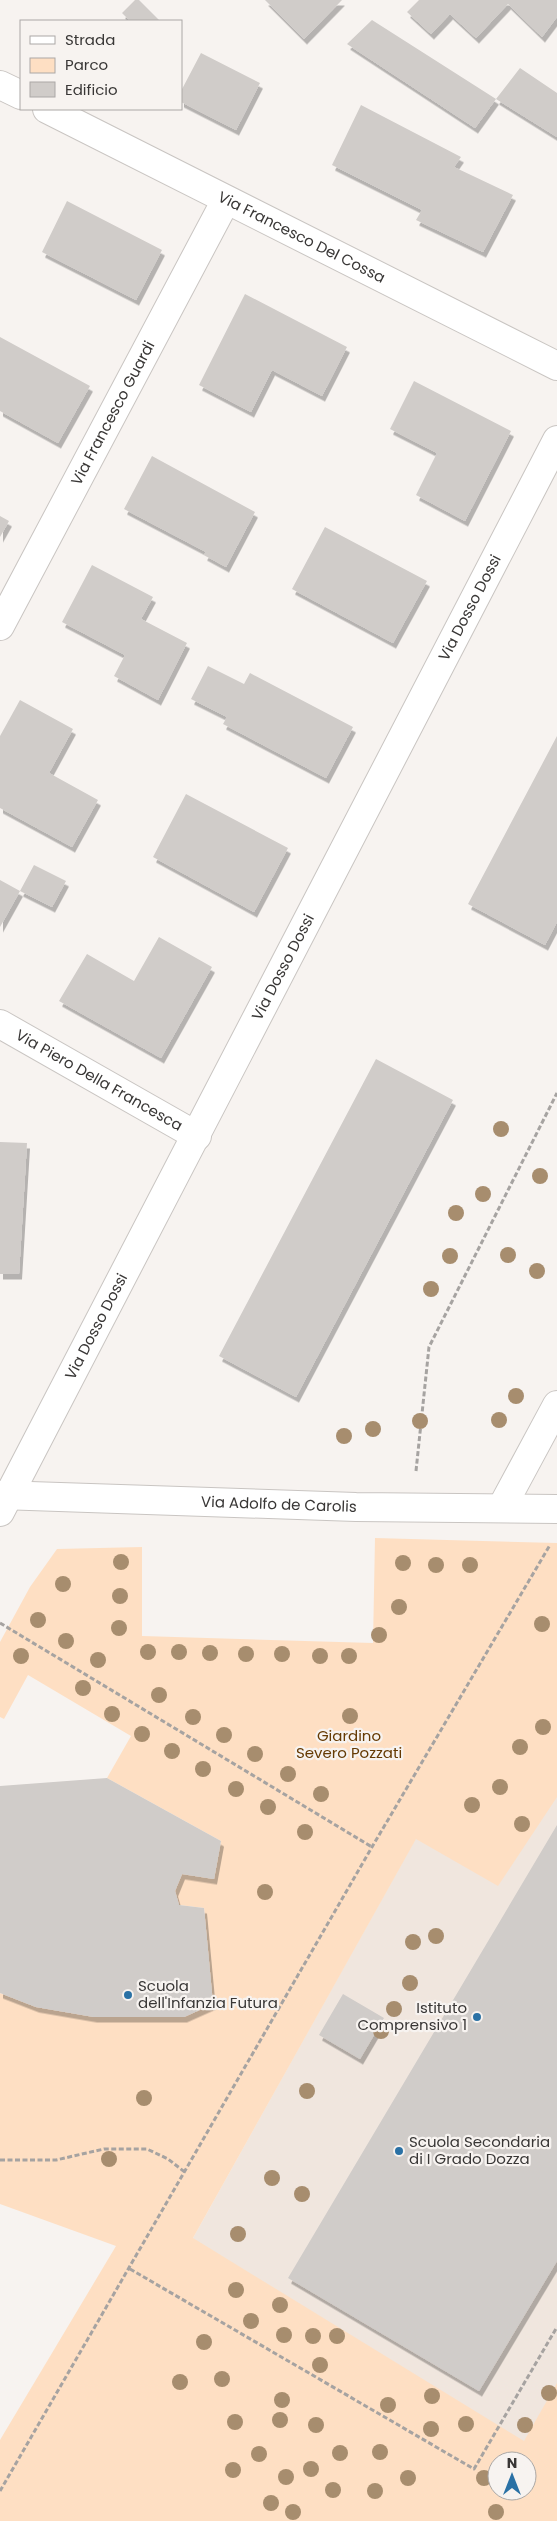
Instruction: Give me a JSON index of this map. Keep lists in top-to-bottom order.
{
  "streets": {
    "street": [
      "Via Francesco Del Cossa",
      "Via Francesco Guardi",
      "Via Dosso Dossi",
      "Via Piero Della Francesca",
      "Via Adolfo de Carolis"
    ]
  },
  "crossings": [
    ["Via Francesco Del Cossa", "Via Francesco Guardi"],
    ["Via Dosso Dossi", "Via Piero Della Francesca"],
    ["Via Dosso Dossi", "Via Adolfo de Carolis"]
  ],
  "parks": ["Giardino Severo Pozzati"],
  "places": ["Scuola dell'Infanzia Futura", "Istituto Comprensivo 1", "Scuola Secondaria di I Grado Dozza"],
  "legend": ["Strada", "Parco", "Edificio"],
  "north": "top"
}
